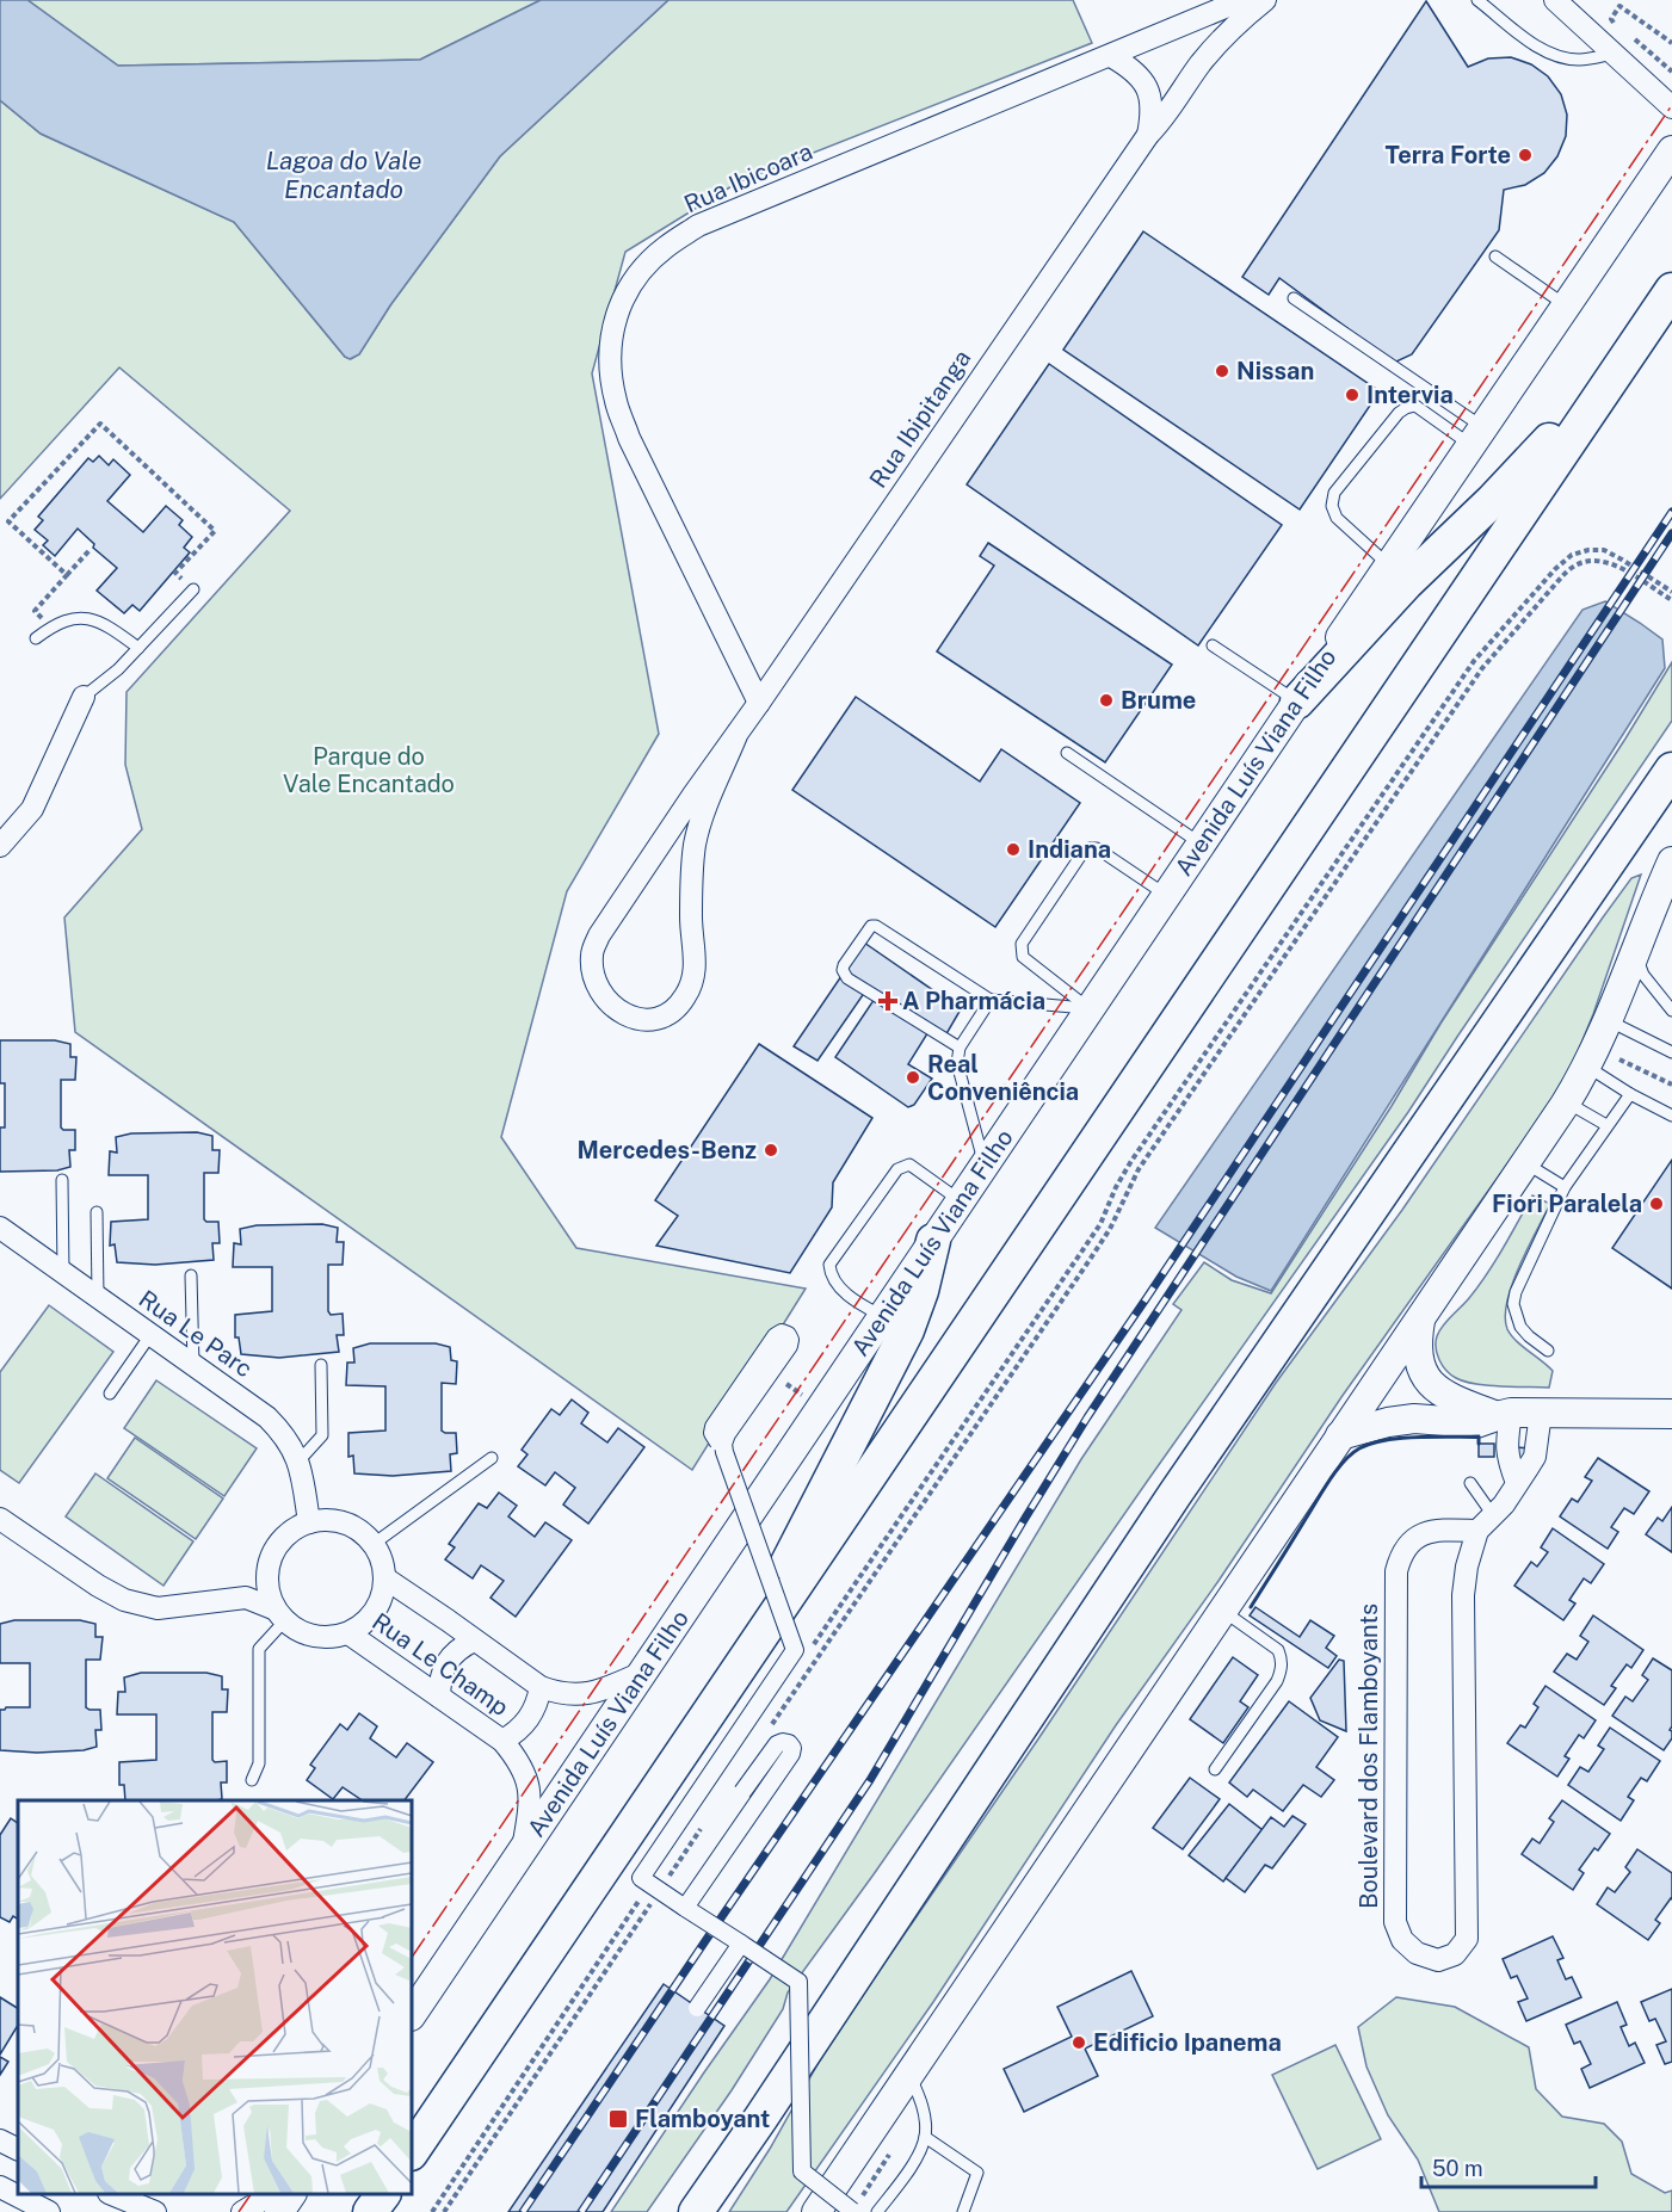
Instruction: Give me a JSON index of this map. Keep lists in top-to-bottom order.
{
  "streets": {
    "main road": ["Avenida Luís Viana Filho"],
    "street": [
      "Rua Ibicoara",
      "Rua Ibipitanga",
      "Rua Le Parc",
      "Rua Le Champ",
      "Boulevard dos Flamboyants"
    ]
  },
  "crossings": [
    ["Rua Ibicoara", "Rua Ibipitanga"],
    ["Rua Le Parc", "Rua Le Champ"]
  ],
  "water": ["Lagoa do Vale Encantado"],
  "parks": ["Parque do Vale Encantado"],
  "places": {
    "other": [
      "Terra Forte",
      "Nissan",
      "Intervia",
      "Brume",
      "Indiana",
      "Real Conveniência",
      "Mercedes-Benz",
      "Fiori Paralela",
      "Edificio Ipanema"
    ],
    "health": ["A Pharmácia"],
    "transit": ["Flamboyant"]
  },
  "scale_bar": "50 m"
}
